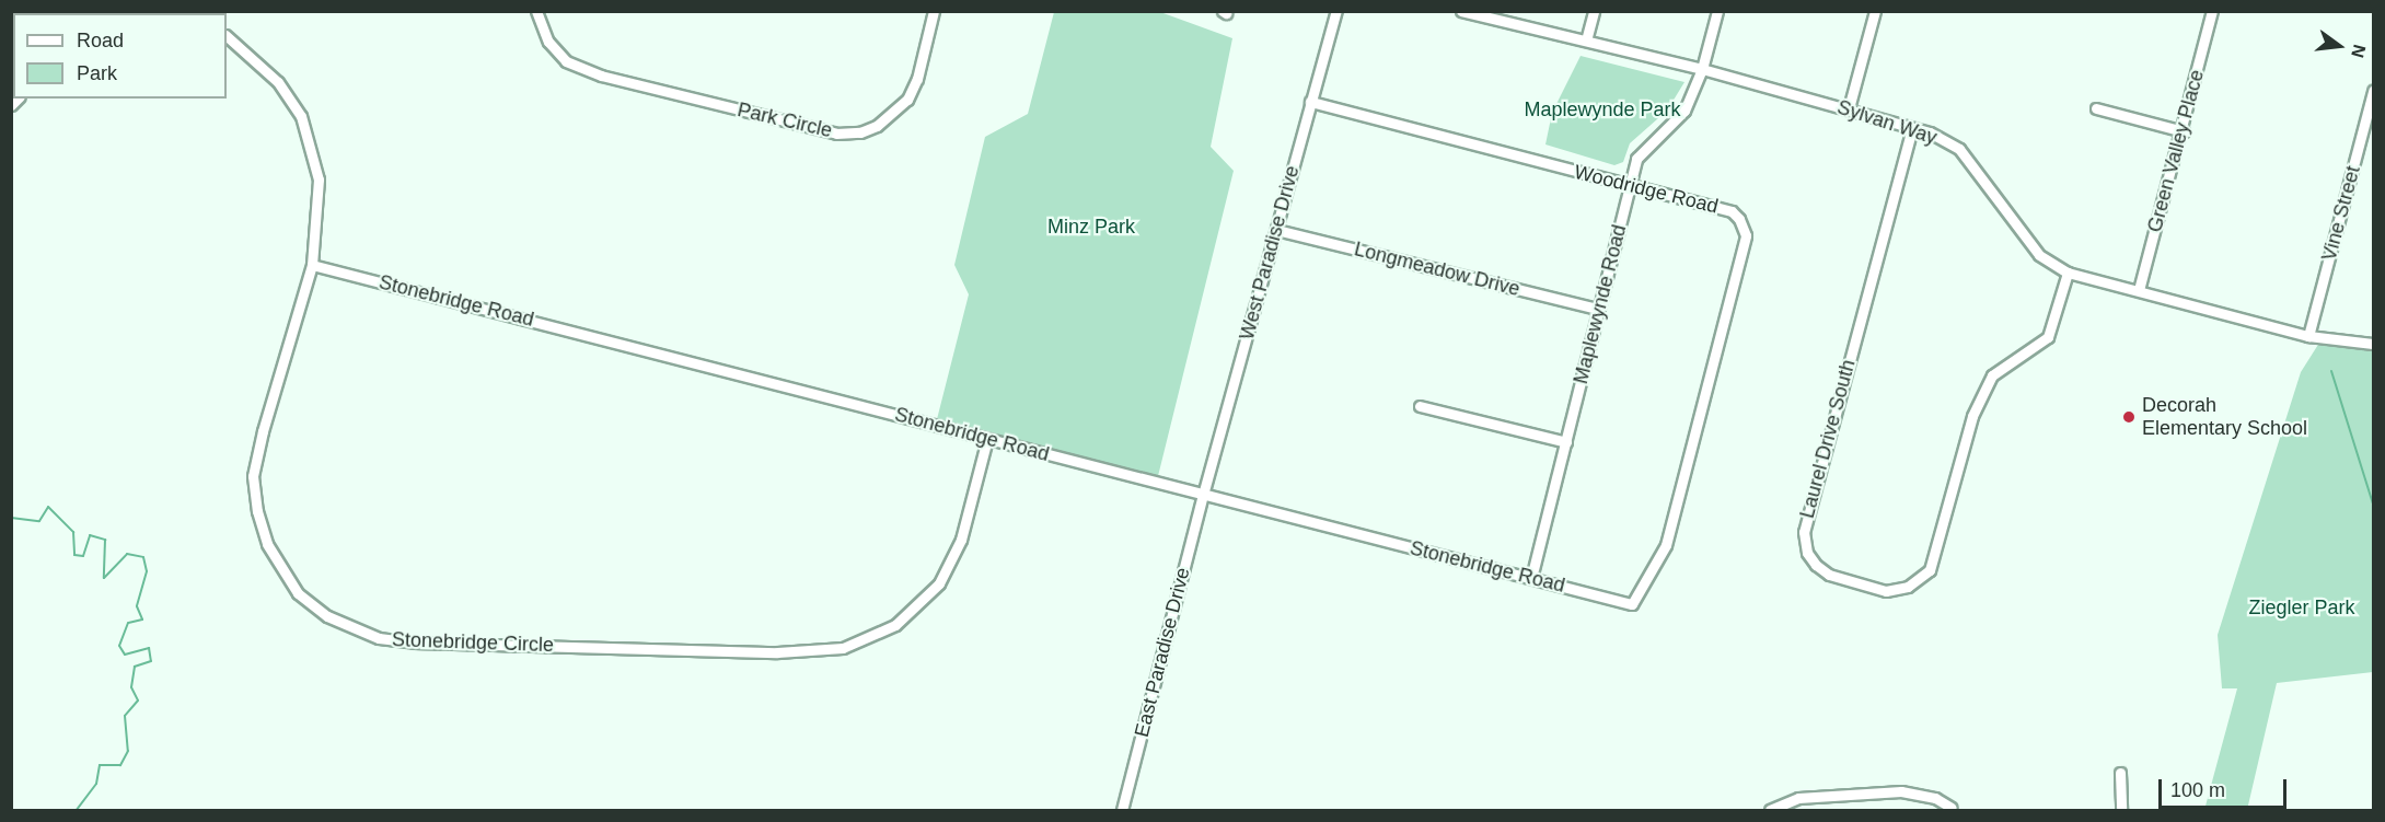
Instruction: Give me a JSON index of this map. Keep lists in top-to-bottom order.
{
  "streets": {
    "street": [
      "Park Circle",
      "Sylvan Way",
      "Green Valley Place",
      "Woodridge Road",
      "Vine Street",
      "West Paradise Drive",
      "Longmeadow Drive",
      "Stonebridge Road",
      "Maplewynde Road",
      "Laurel Drive South",
      "Stonebridge Circle",
      "East Paradise Drive"
    ]
  },
  "crossings": [
    ["Sylvan Way", "Green Valley Place"],
    ["Sylvan Way", "Vine Street"],
    ["Sylvan Way", "Maplewynde Road"],
    ["Sylvan Way", "Laurel Drive South"],
    ["Woodridge Road", "West Paradise Drive"],
    ["Woodridge Road", "Stonebridge Road"],
    ["Woodridge Road", "Maplewynde Road"],
    ["West Paradise Drive", "Longmeadow Drive"],
    ["West Paradise Drive", "Stonebridge Road"],
    ["West Paradise Drive", "East Paradise Drive"],
    ["Longmeadow Drive", "Maplewynde Road"],
    ["Stonebridge Road", "Maplewynde Road"],
    ["Stonebridge Road", "Stonebridge Circle"],
    ["Stonebridge Road", "East Paradise Drive"]
  ],
  "parks": ["Maplewynde Park", "Minz Park", "Ziegler Park"],
  "places": ["Decorah Elementary School"],
  "legend": ["Road", "Park"],
  "scale_bar": "100 m",
  "north": "right"
}
